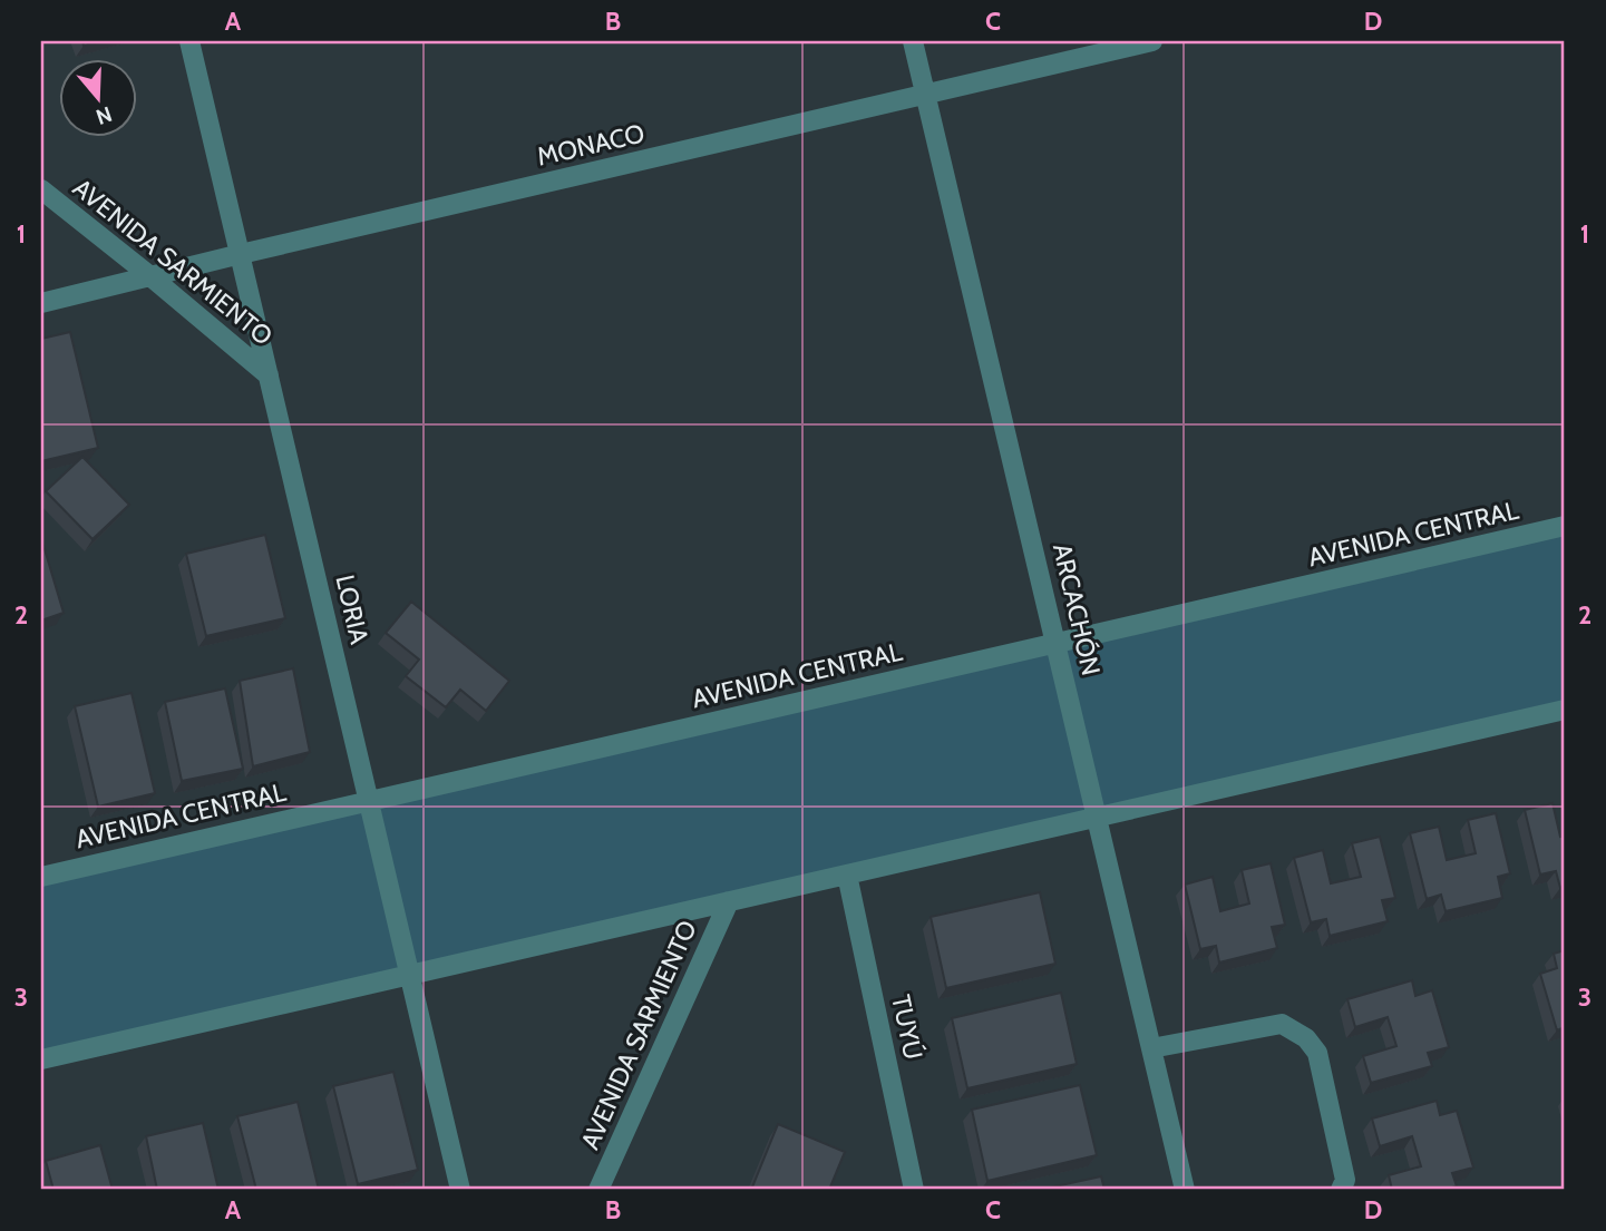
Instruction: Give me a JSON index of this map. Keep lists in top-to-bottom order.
{
  "streets": {
    "street": [
      "MONACO",
      "AVENIDA SARMIENTO",
      "AVENIDA CENTRAL",
      "LORIA",
      "ARCACHÓN",
      "TUYÚ"
    ]
  },
  "crossings": [
    ["MONACO", "AVENIDA SARMIENTO"],
    ["MONACO", "LORIA"],
    ["MONACO", "ARCACHÓN"],
    ["AVENIDA SARMIENTO", "LORIA"],
    ["AVENIDA CENTRAL", "LORIA"],
    ["AVENIDA CENTRAL", "ARCACHÓN"]
  ],
  "north": "bottom",
  "grid": {
    "columns": [
      "A",
      "B",
      "C",
      "D"
    ],
    "rows": ["1", "2", "3"]
  }
}
